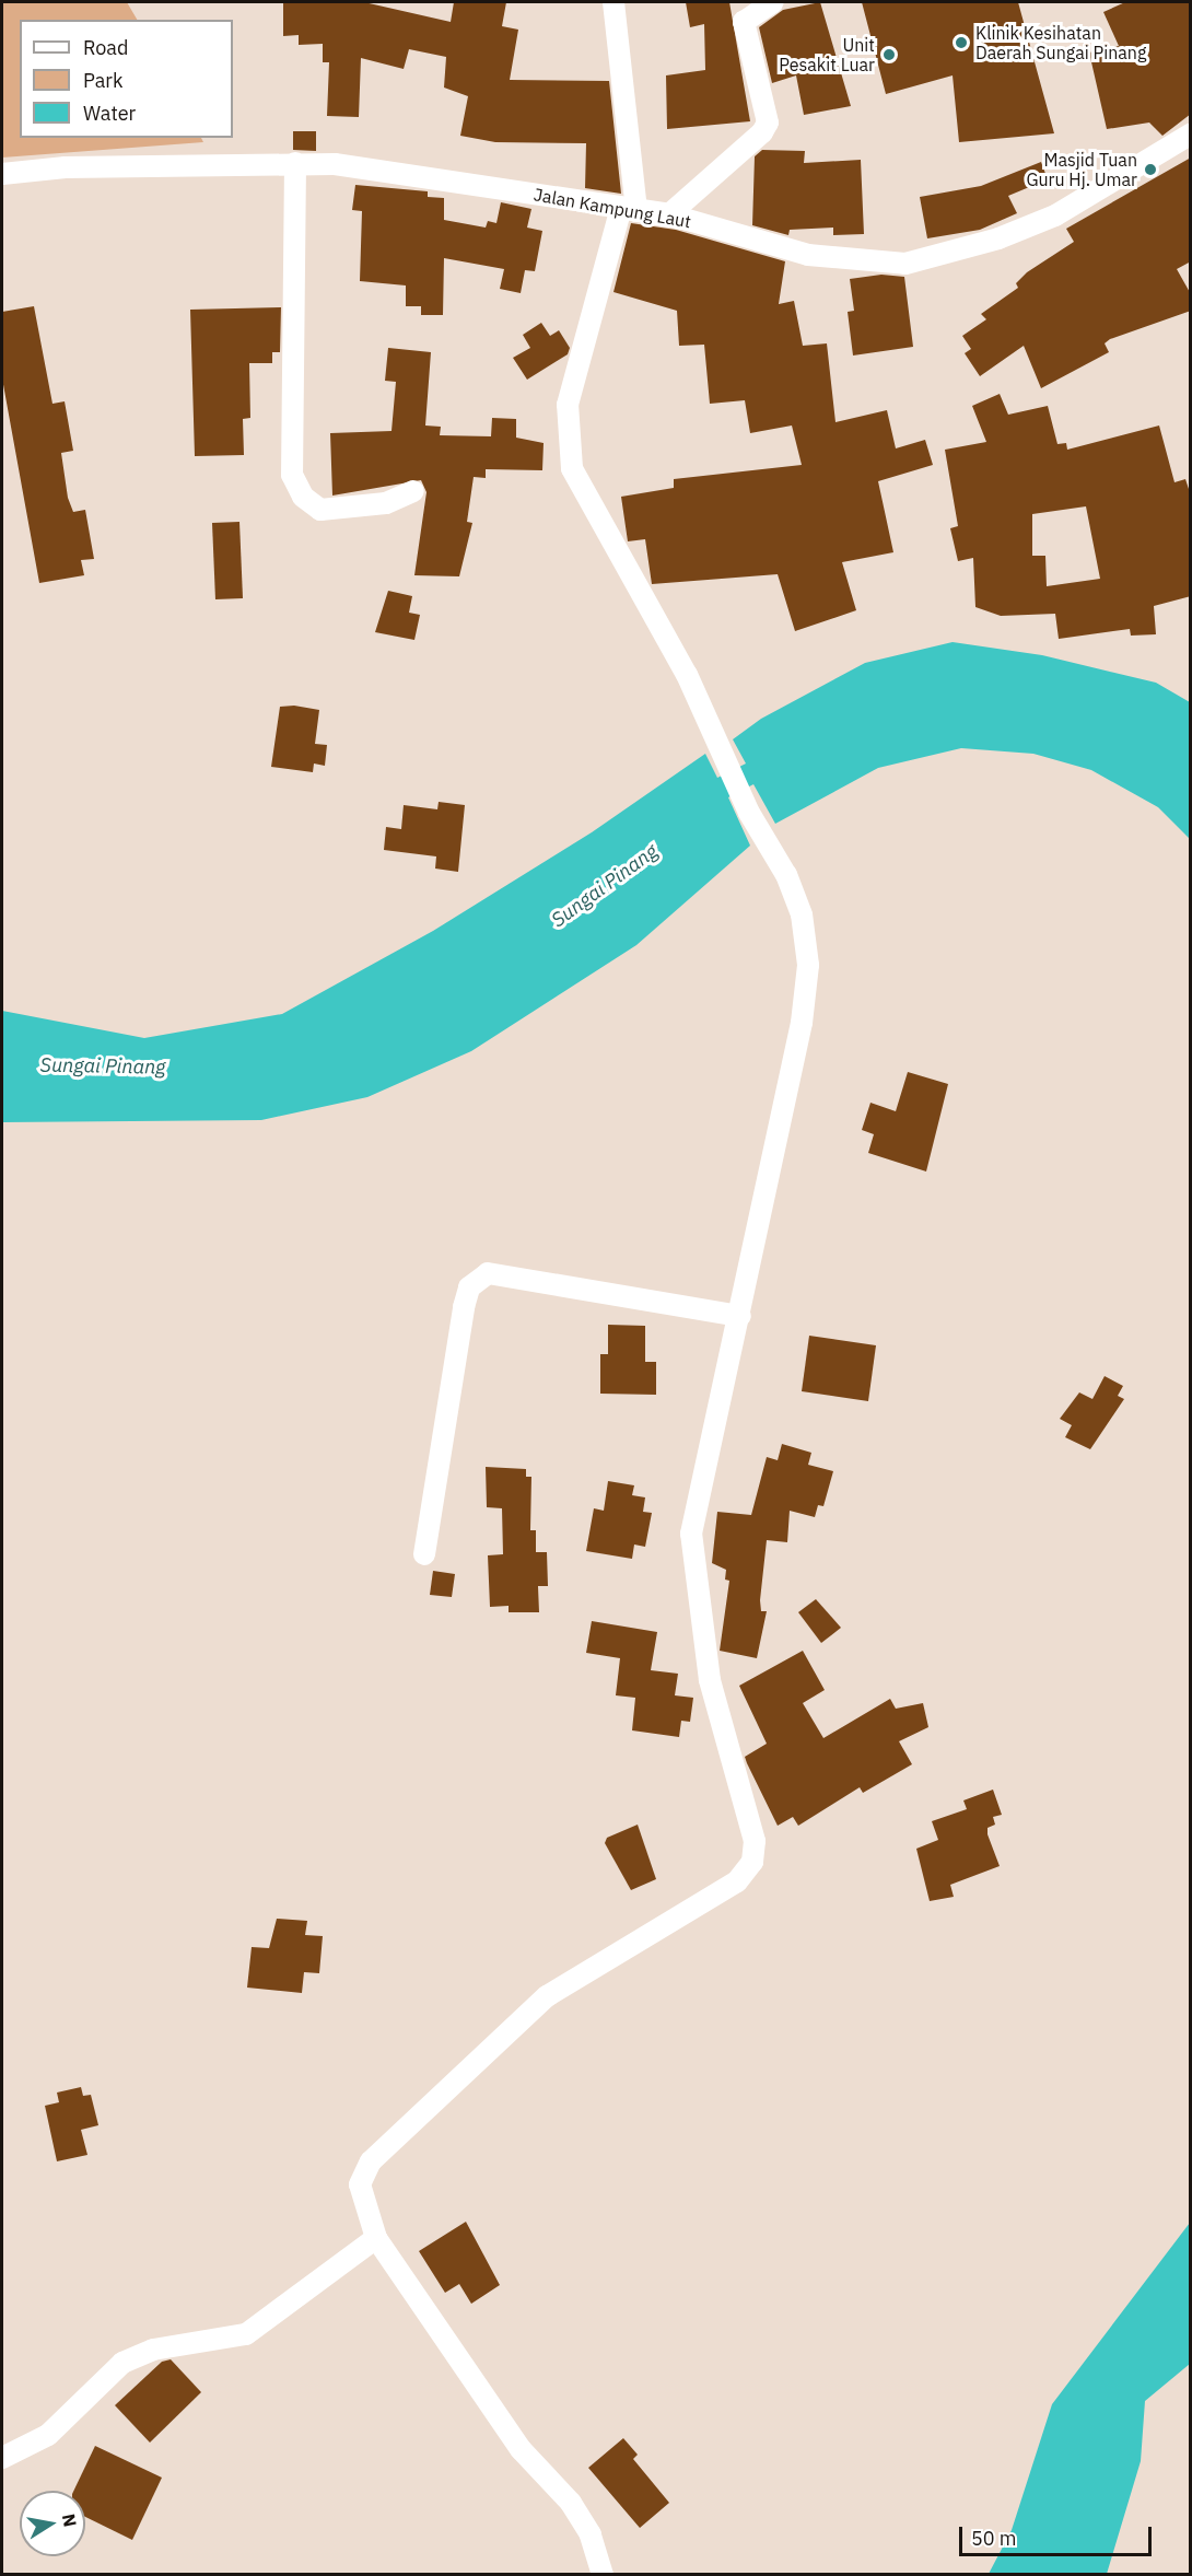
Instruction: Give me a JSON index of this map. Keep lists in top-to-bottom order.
{
  "streets": {
    "street": ["Jalan Kampung Laut"]
  },
  "water": ["Sungai Pinang"],
  "places": ["Klinik Kesihatan Daerah Sungai Pinang", "Unit Pesakit Luar", "Masjid Tuan Guru Hj. Umar"],
  "legend": ["Road", "Park", "Water"],
  "scale_bar": "50 m",
  "north": "right"
}
